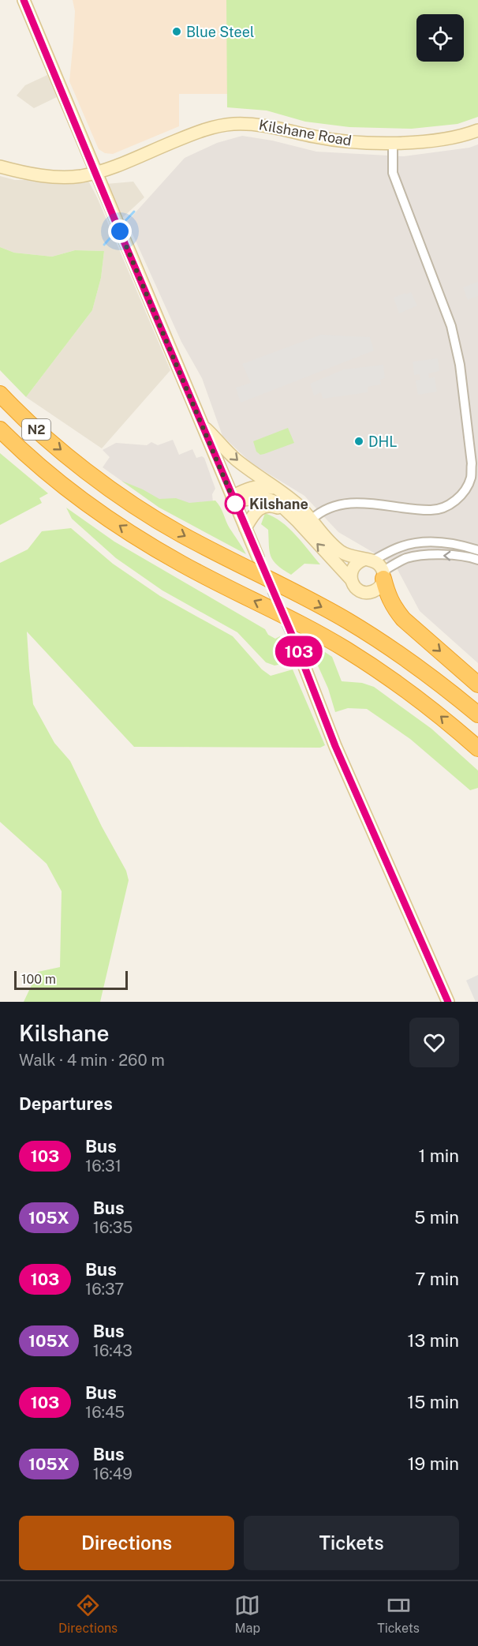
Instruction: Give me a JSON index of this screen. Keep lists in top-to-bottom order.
{
  "streets": {
    "highway": ["N2"],
    "main road": ["Kilshane Road"]
  },
  "places": ["Blue Steel", "DHL", "Kilshane"],
  "lines": ["bus line 103"],
  "scale_bar": "100 m",
  "page": {
    "on_map": "103",
    "scale": "100 m",
    "heading": [
      ["Kilshane", "Walk · 4 min · 260 m"],
      "Departures"
    ],
    "list": [
      {
        "mark": "103",
        "name": "Bus",
        "note": "16:31",
        "value": "1 min"
      },
      {
        "mark": "105X",
        "name": "Bus",
        "note": "16:35",
        "value": "5 min"
      },
      {
        "mark": "103",
        "name": "Bus",
        "note": "16:37",
        "value": "7 min"
      },
      {
        "mark": "105X",
        "name": "Bus",
        "note": "16:43",
        "value": "13 min"
      },
      {
        "mark": "103",
        "name": "Bus",
        "note": "16:45",
        "value": "15 min"
      },
      {
        "mark": "105X",
        "name": "Bus",
        "note": "16:49",
        "value": "19 min"
      }
    ],
    "buttons": ["Directions", "Tickets"],
    "tabs": ["Directions", "Map", "Tickets"]
  }
}
